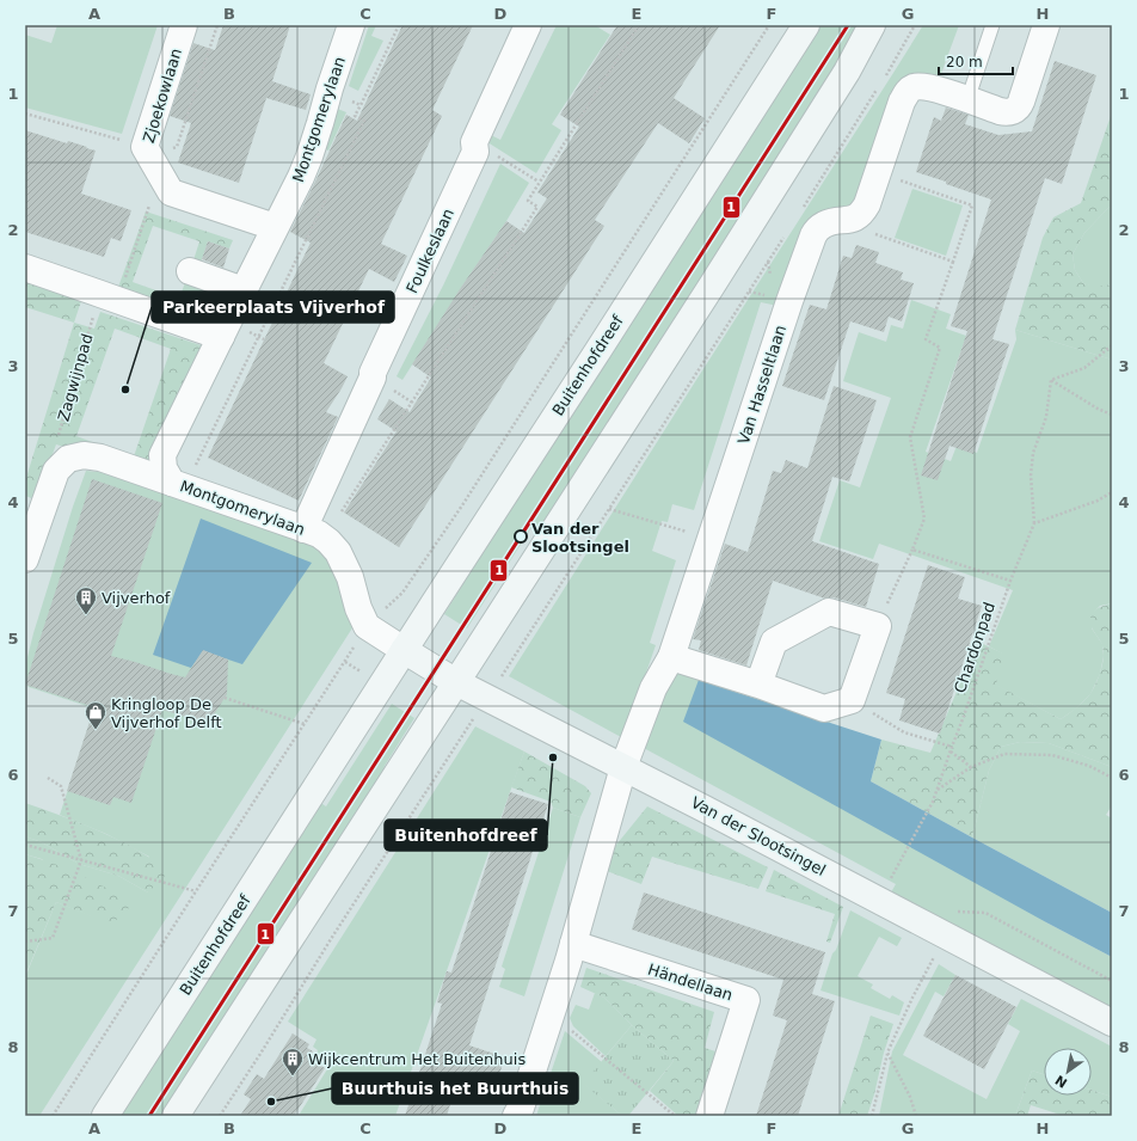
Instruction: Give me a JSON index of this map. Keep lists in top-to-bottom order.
{
  "streets": {
    "street": [
      "Zjoekowlaan",
      "Montgomerylaan",
      "Foulkeslaan",
      "Buitenhofdreef",
      "Van Hasseltlaan",
      "Van der Slootsingel",
      "Händellaan"
    ],
    "path": ["Zagwijnpad", "Chardonpad"]
  },
  "crossings": [
    ["Zjoekowlaan", "Zagwijnpad"],
    ["Montgomerylaan", "Foulkeslaan"],
    ["Buitenhofdreef", "Van der Slootsingel"],
    ["Van Hasseltlaan", "Van der Slootsingel"]
  ],
  "places": {
    "other": [
      "Parkeerplaats Vijverhof",
      "Van der Slootsingel",
      "Buitenhofdreef",
      "Buurthuis het Buurthuis"
    ],
    "building": ["Vijverhof", "Wijkcentrum Het Buitenhuis"],
    "shop": ["Kringloop De Vijverhof Delft"]
  },
  "lines": ["transit line 1"],
  "scale_bar": "20 m",
  "north": "bottom left",
  "grid": {
    "columns": [
      "A",
      "B",
      "C",
      "D",
      "E",
      "F",
      "G",
      "H"
    ],
    "rows": [
      "1",
      "2",
      "3",
      "4",
      "5",
      "6",
      "7",
      "8"
    ]
  }
}
